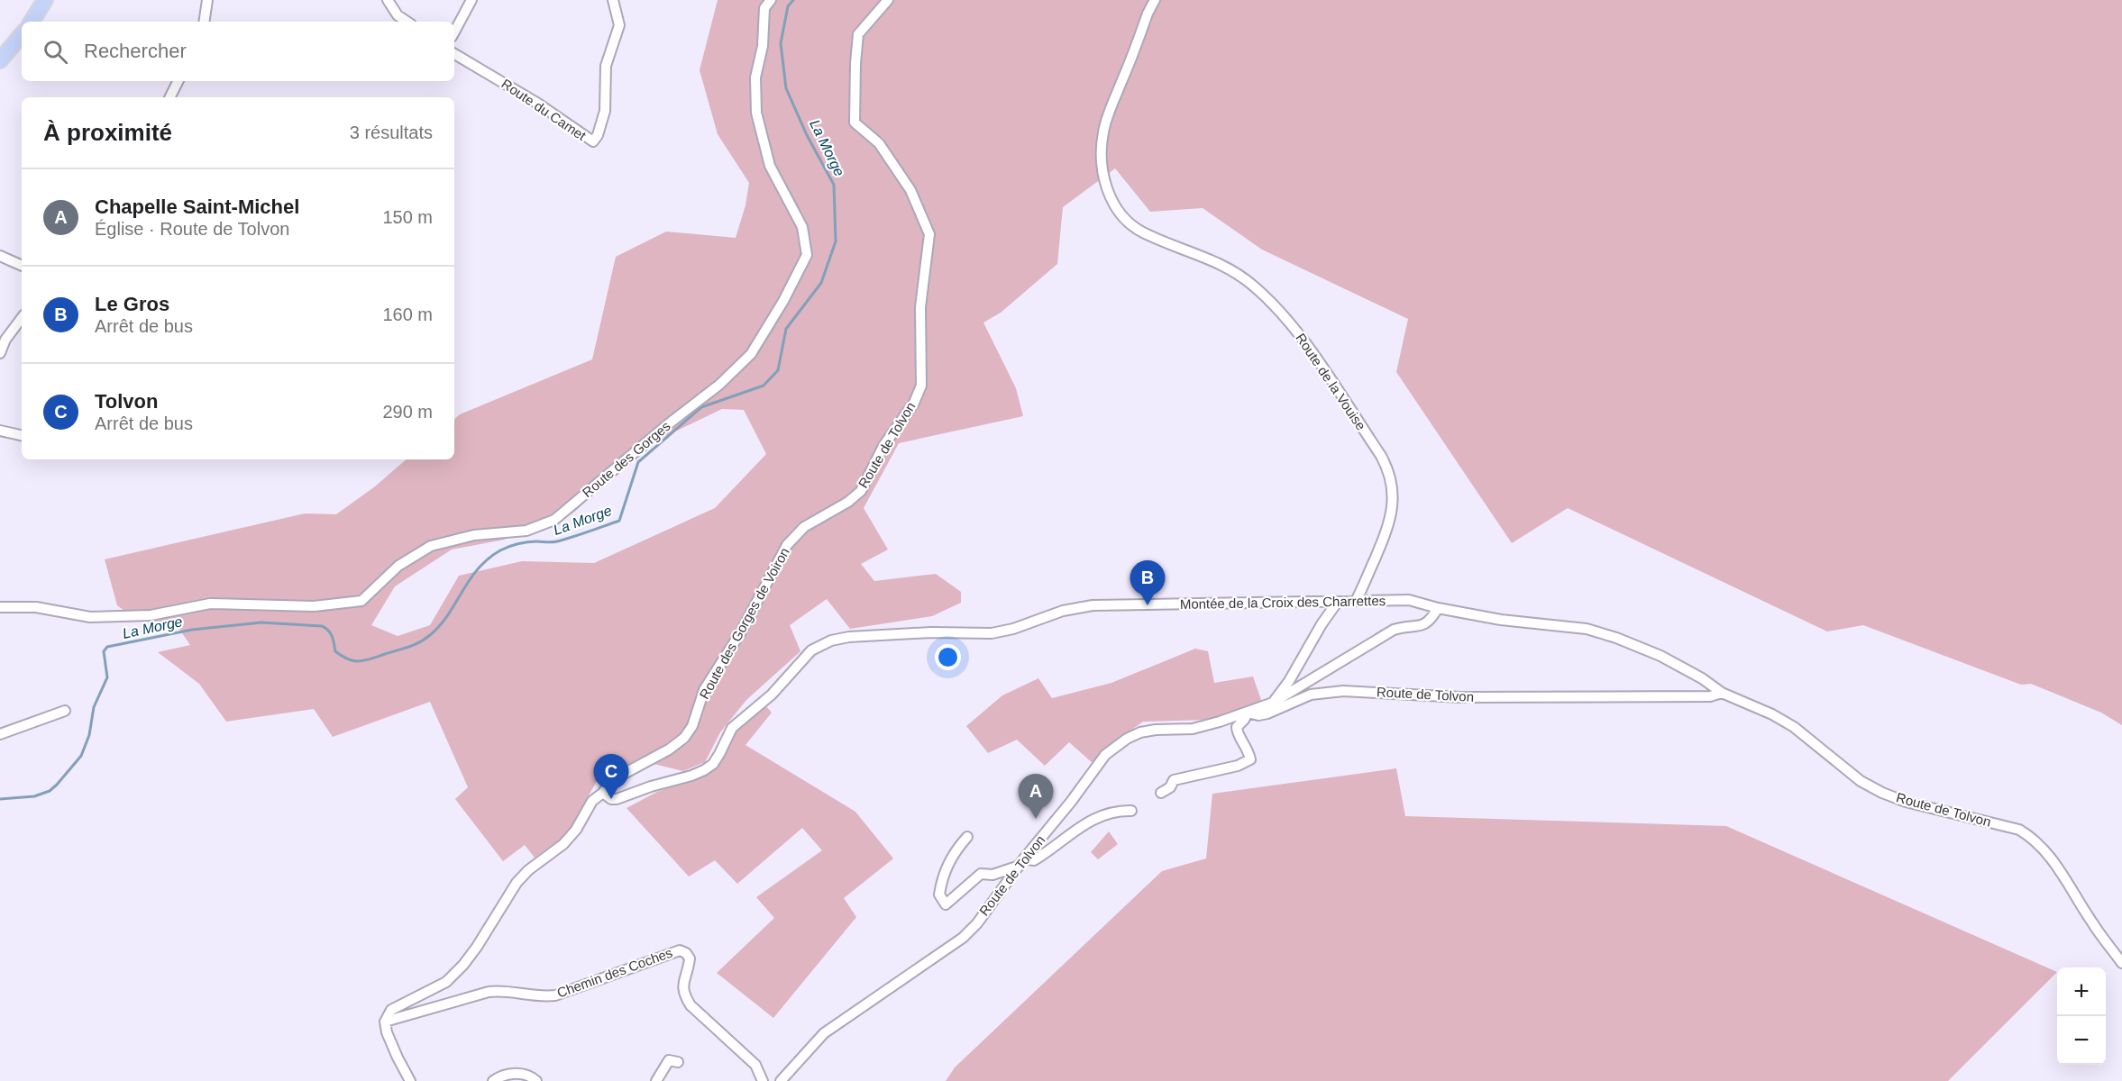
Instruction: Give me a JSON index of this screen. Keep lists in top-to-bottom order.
{
  "streets": {
    "street": [
      "Route du Camet",
      "Route de la Vouise",
      "Route de Tolvon",
      "Route des Gorges",
      "Montée de la Croix des Charrettes",
      "Route des Gorges de Voiron",
      "Chemin des Coches"
    ]
  },
  "crossings": [
    ["Route de la Vouise", "Montée de la Croix des Charrettes"],
    ["Route de Tolvon", "Montée de la Croix des Charrettes"],
    ["Route de Tolvon", "Route des Gorges de Voiron"],
    ["Montée de la Croix des Charrettes", "Route des Gorges de Voiron"],
    ["Route des Gorges de Voiron", "Chemin des Coches"]
  ],
  "water": ["La Morge"],
  "page": {
    "search": "Rechercher",
    "heading": ["À proximité", "3 résultats"],
    "list": [
      {
        "mark": "A",
        "name": "Chapelle Saint-Michel",
        "note": "Église · Route de Tolvon",
        "value": "150 m"
      },
      {
        "mark": "B",
        "name": "Le Gros",
        "note": "Arrêt de bus",
        "value": "160 m"
      },
      {
        "mark": "C",
        "name": "Tolvon",
        "note": "Arrêt de bus",
        "value": "290 m"
      }
    ],
    "pins": ["B", "C", "A"],
    "map_buttons": ["+", "−"]
  }
}
